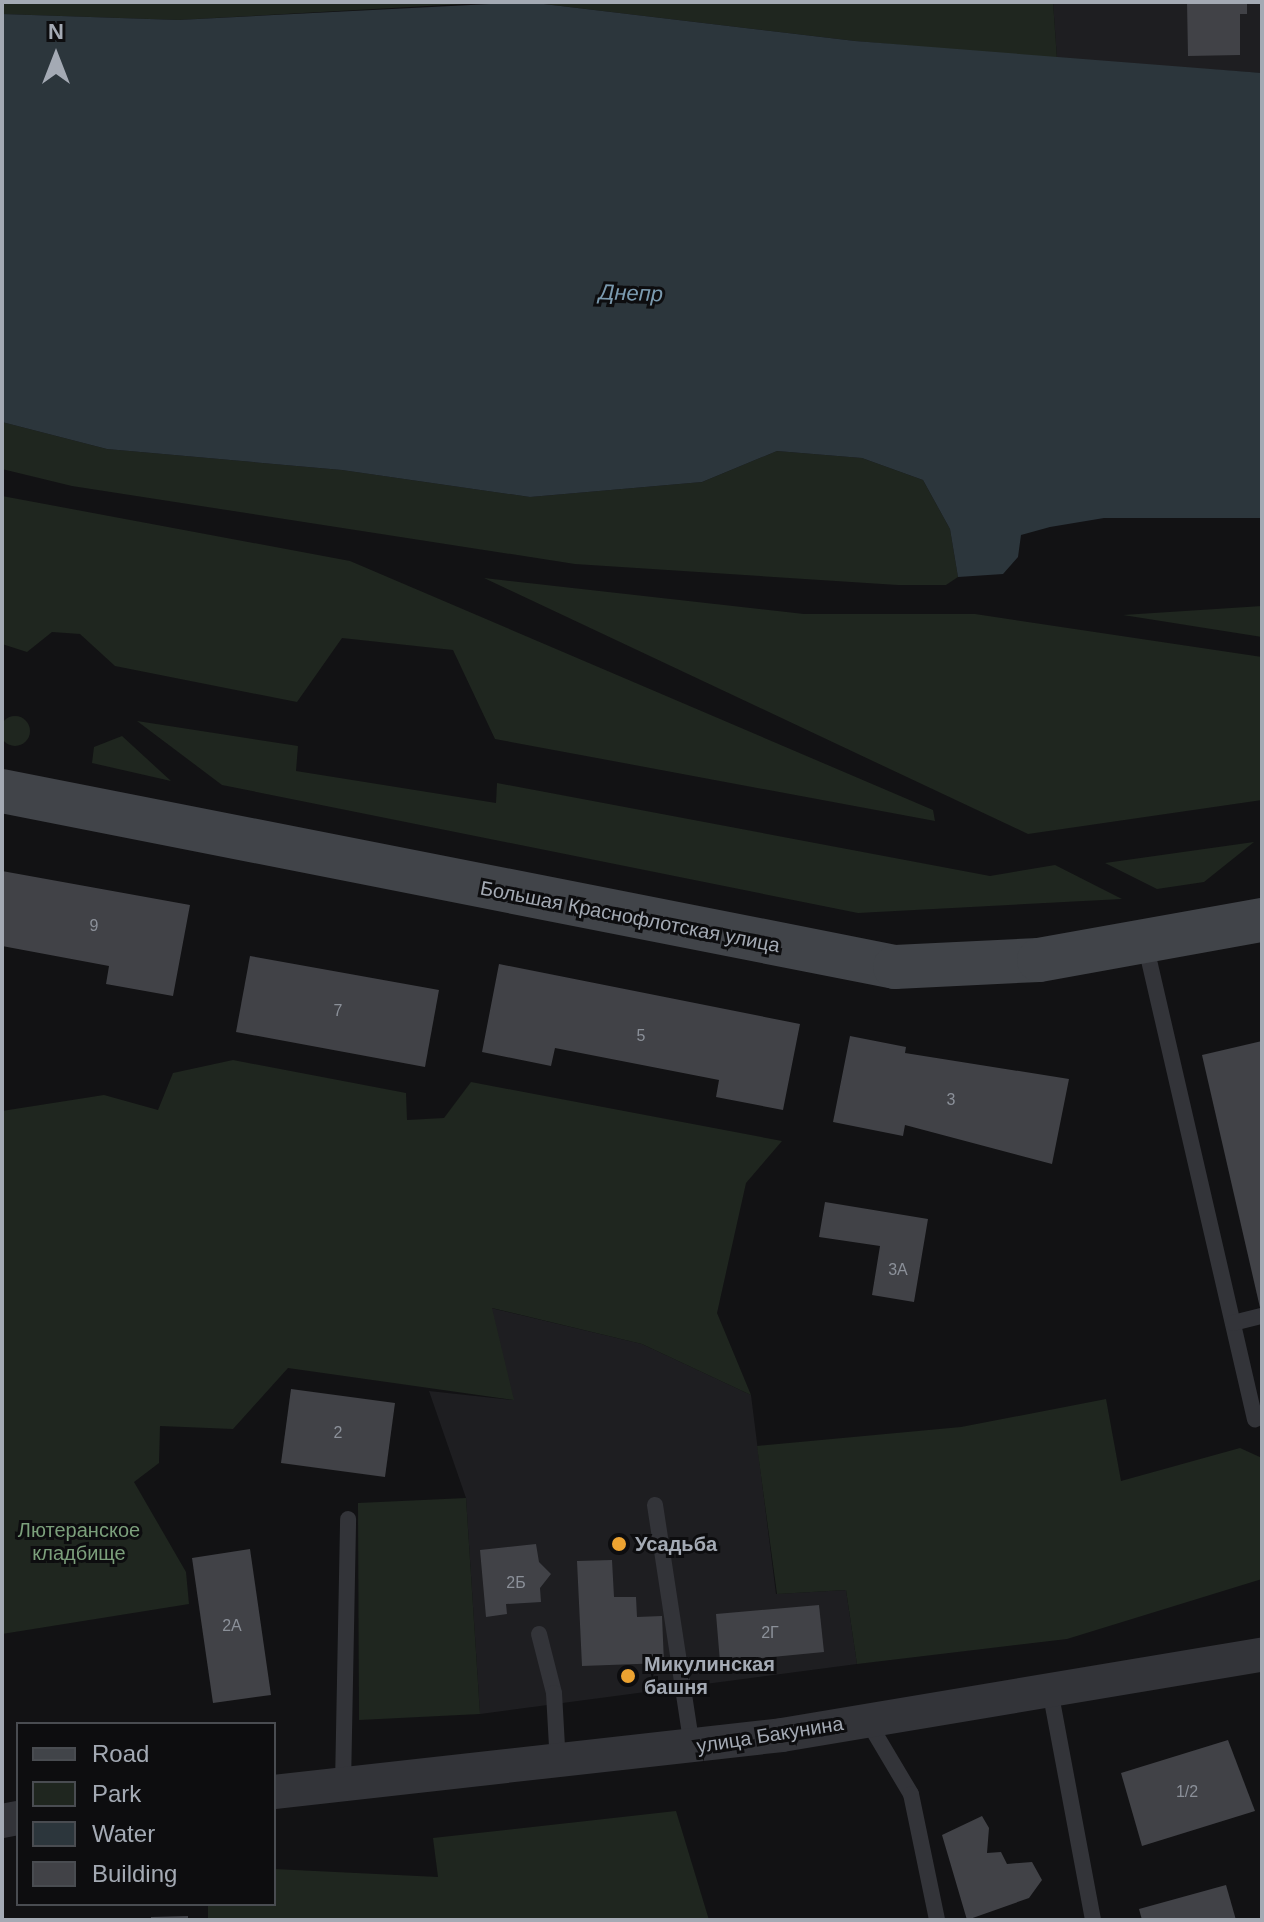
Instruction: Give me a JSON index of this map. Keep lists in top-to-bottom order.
{
  "streets": {
    "main road": ["Большая Краснофлотская улица"],
    "street": ["улица Бакунина"]
  },
  "water": ["Днепр"],
  "parks": ["Лютеранское кладбище"],
  "places": ["Усадьба", "Микулинская башня"],
  "house_numbers": [
    "9",
    "7",
    "5",
    "3",
    "3А",
    "2",
    "2Б",
    "2А",
    "2Г",
    "1/2"
  ],
  "legend": [
    "Road",
    "Park",
    "Water",
    "Building"
  ],
  "north": "top"
}
